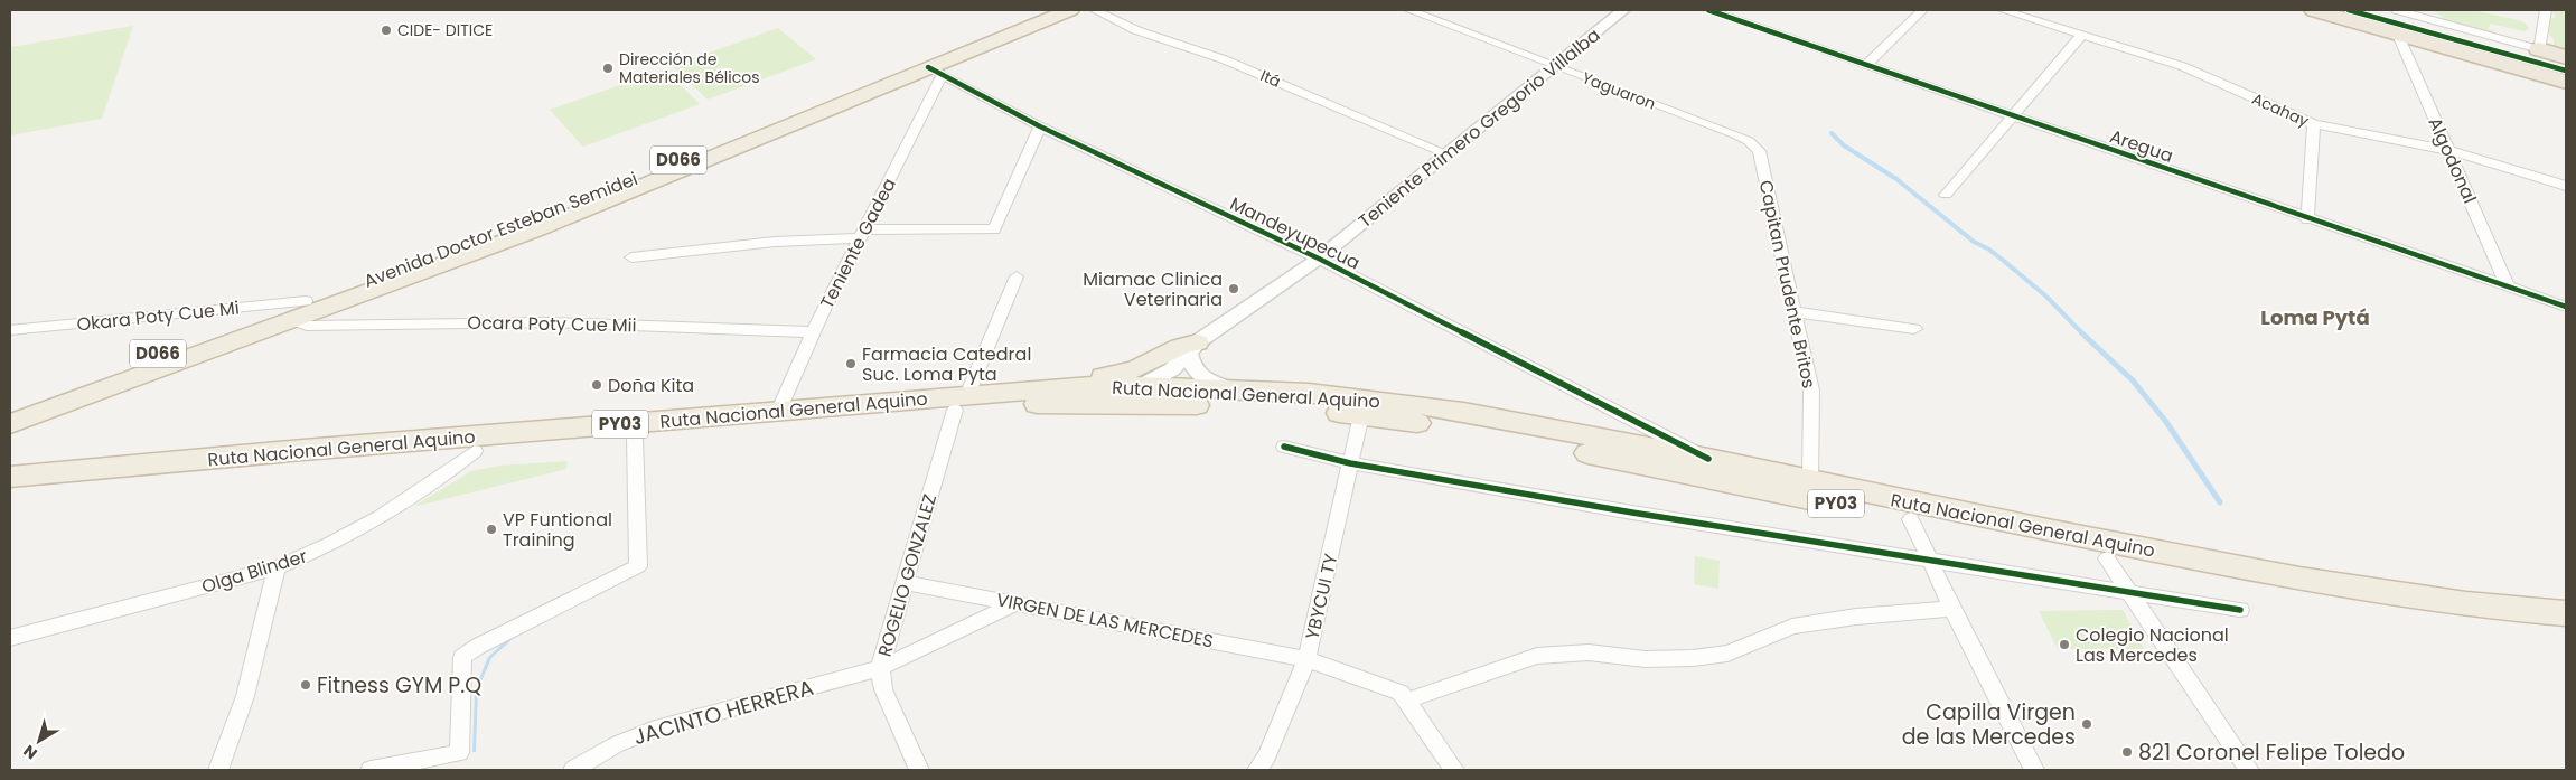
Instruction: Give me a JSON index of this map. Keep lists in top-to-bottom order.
{
  "streets": {
    "highway": [
      "D066",
      "Avenida Doctor Esteban Semidei",
      "Ruta Nacional General Aquino",
      "PY03"
    ],
    "street": [
      "Itá",
      "Yaguaron",
      "Acahay",
      "Teniente Primero Gregorio Villalba",
      "Aregua",
      "Algodonal",
      "Mandeyupecua",
      "Teniente Gadea",
      "Capitan Prudente Britos",
      "Okara Poty Cue Mi",
      "Ocara Poty Cue Mii",
      "Olga Blinder",
      "ROGELIO GONZALEZ",
      "YBYCUI TY",
      "VIRGEN DE LAS MERCEDES",
      "JACINTO HERRERA"
    ]
  },
  "crossings": [
    ["Itá", "Teniente Primero Gregorio Villalba"],
    ["Yaguaron", "Teniente Primero Gregorio Villalba"],
    ["Yaguaron", "Capitan Prudente Britos"],
    ["Acahay", "Algodonal"],
    ["Teniente Primero Gregorio Villalba", "Mandeyupecua"],
    ["Aregua", "Algodonal"],
    ["D066", "Avenida Doctor Esteban Semidei"],
    ["D066", "Okara Poty Cue Mi"],
    ["D066", "Ocara Poty Cue Mii"],
    ["Avenida Doctor Esteban Semidei", "Mandeyupecua"],
    ["Avenida Doctor Esteban Semidei", "Teniente Gadea"],
    ["Avenida Doctor Esteban Semidei", "Okara Poty Cue Mi"],
    ["Avenida Doctor Esteban Semidei", "Ocara Poty Cue Mii"],
    ["Mandeyupecua", "Teniente Gadea"],
    ["Mandeyupecua", "Ruta Nacional General Aquino"],
    ["Teniente Gadea", "Ocara Poty Cue Mii"],
    ["Teniente Gadea", "Ruta Nacional General Aquino"],
    ["Capitan Prudente Britos", "Ruta Nacional General Aquino"],
    ["Okara Poty Cue Mi", "Ocara Poty Cue Mii"],
    ["Ruta Nacional General Aquino", "Olga Blinder"],
    ["Ruta Nacional General Aquino", "ROGELIO GONZALEZ"],
    ["Ruta Nacional General Aquino", "YBYCUI TY"],
    ["ROGELIO GONZALEZ", "VIRGEN DE LAS MERCEDES"],
    ["ROGELIO GONZALEZ", "JACINTO HERRERA"],
    ["YBYCUI TY", "VIRGEN DE LAS MERCEDES"],
    ["VIRGEN DE LAS MERCEDES", "JACINTO HERRERA"]
  ],
  "districts": ["Loma Pytá"],
  "places": [
    "CIDE- DITICE",
    "Dirección de Materiales Bélicos",
    "Miamac Clinica Veterinaria",
    "Farmacia Catedral Suc. Loma Pyta",
    "Doña Kita",
    "VP Funtional Training",
    "Colegio Nacional Las Mercedes",
    "Fitness GYM P.Q",
    "Capilla Virgen de las Mercedes",
    "821 Coronel Felipe Toledo"
  ],
  "north": "bottom left"
}
